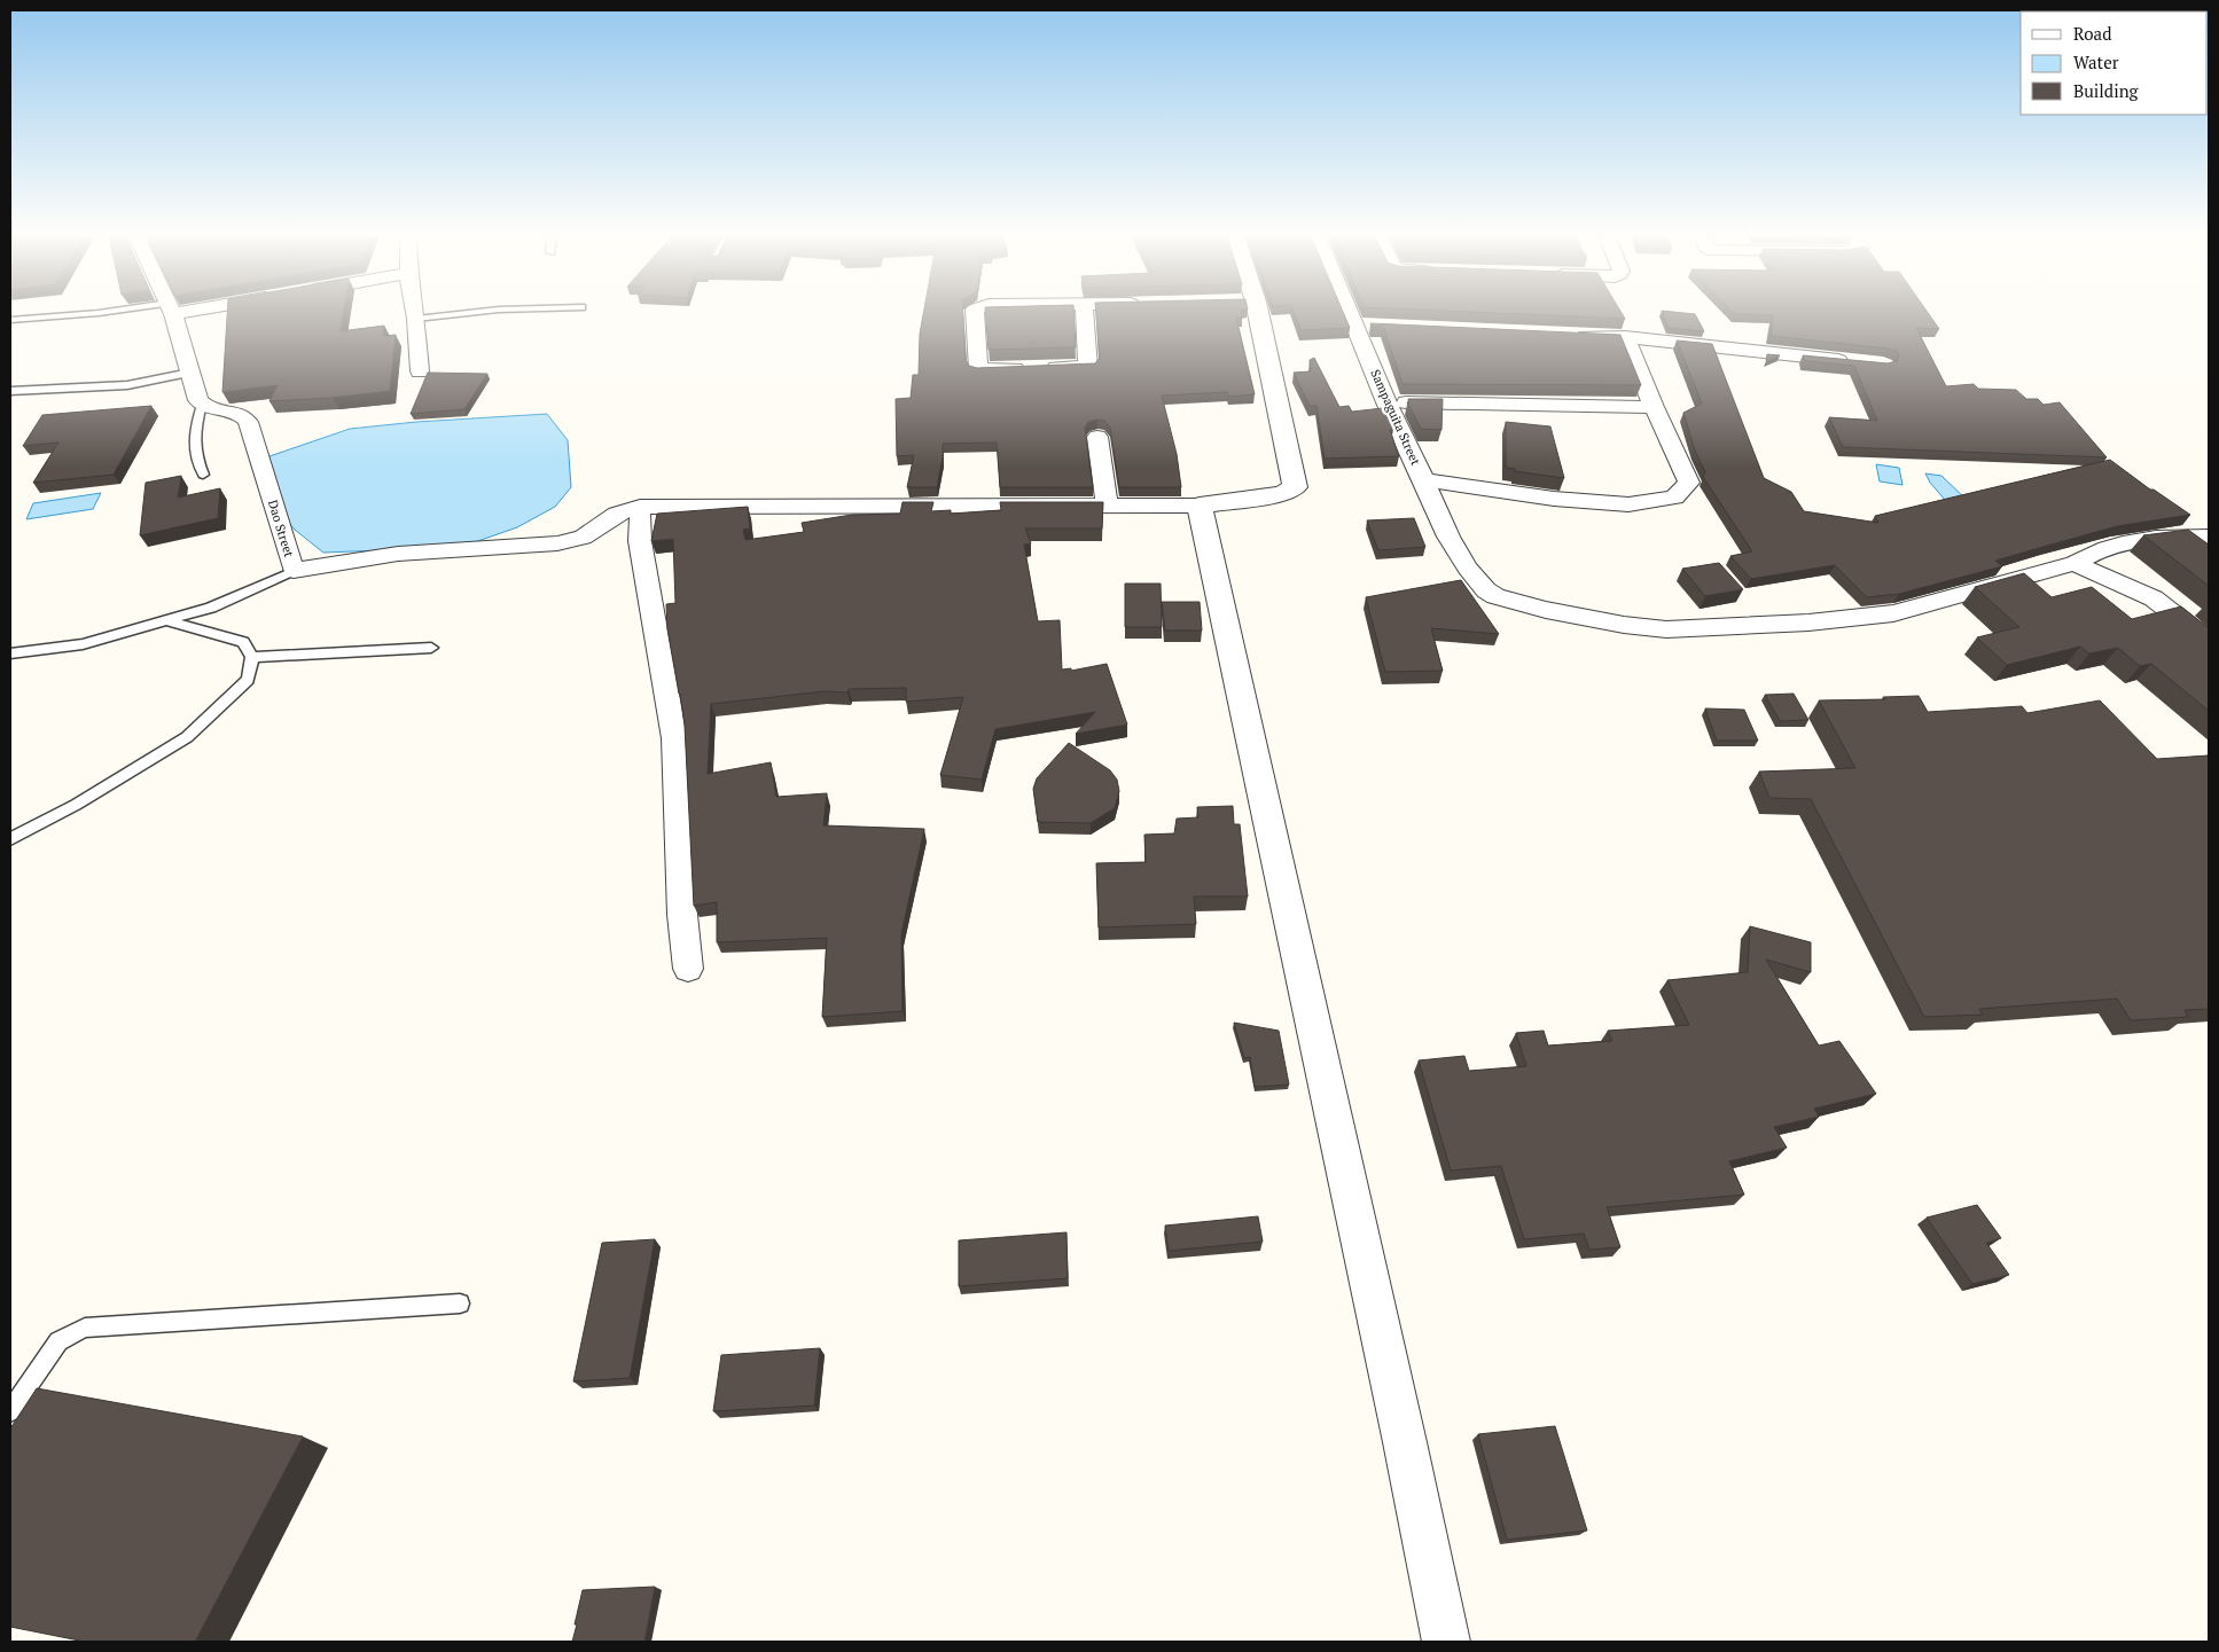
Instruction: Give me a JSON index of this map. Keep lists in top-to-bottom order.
{
  "streets": {
    "street": ["Sampaguita Street", "Dao Street"]
  },
  "legend": ["Road", "Water", "Building"]
}
